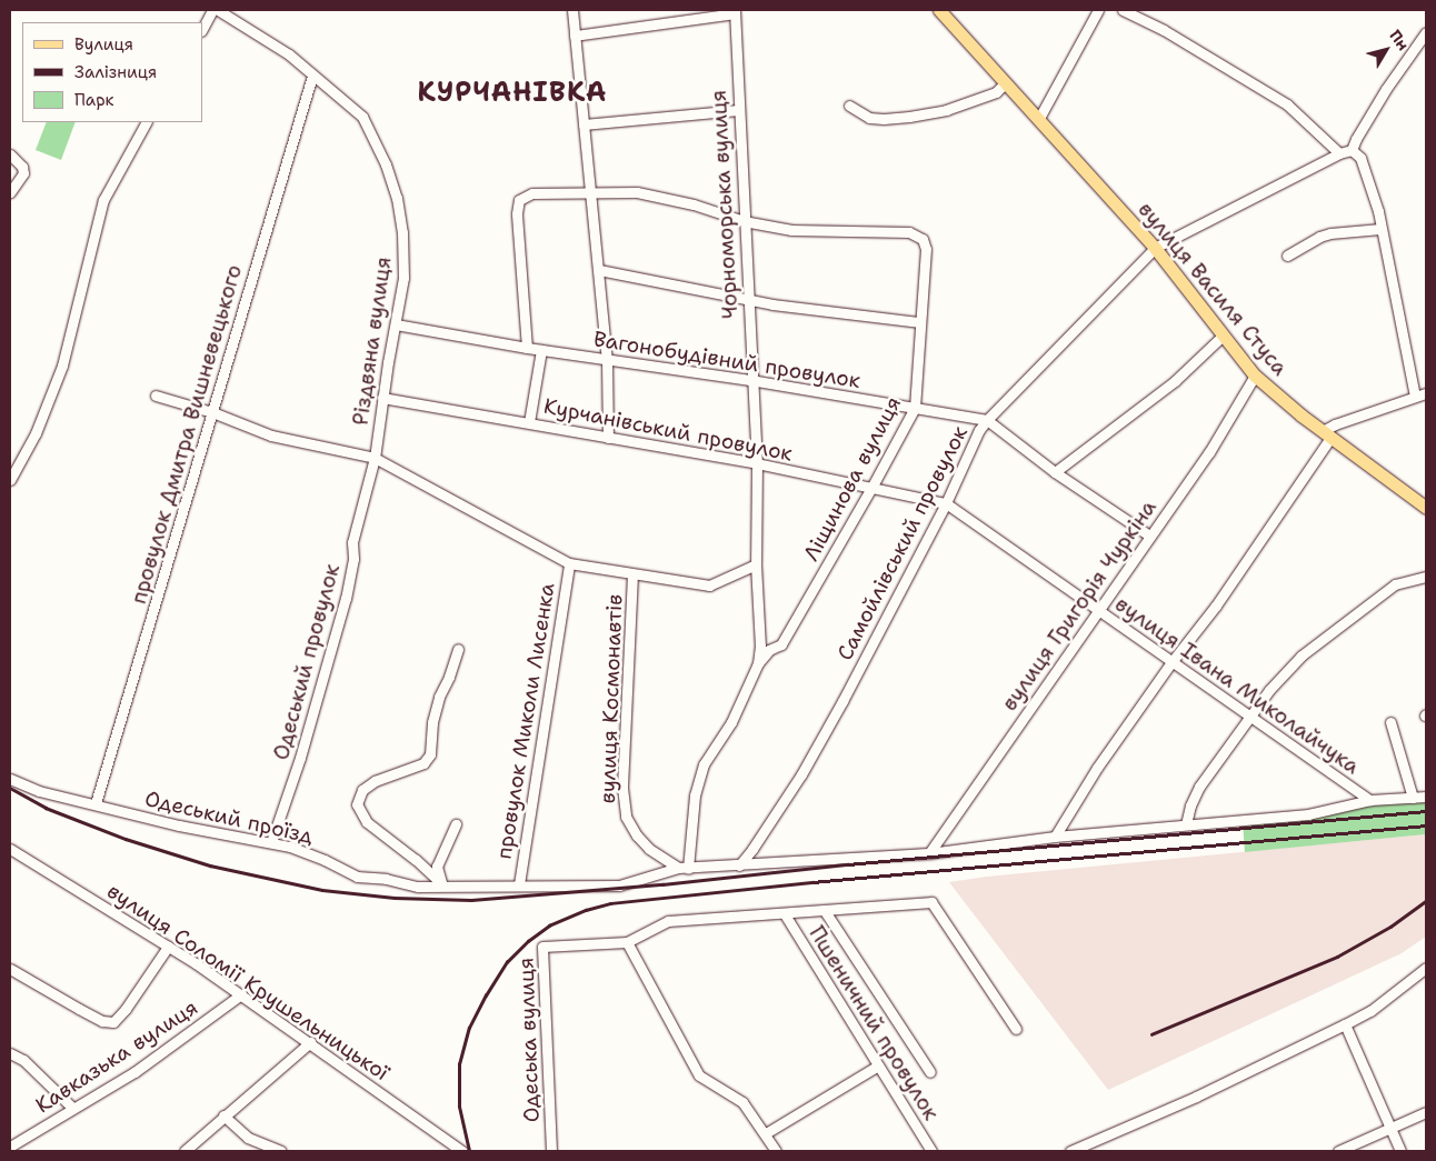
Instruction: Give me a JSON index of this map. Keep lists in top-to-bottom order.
{
  "streets": {
    "main road": ["вулиця Василя Стуса"],
    "street": [
      "Чорноморська вулиця",
      "Різдвяна вулиця",
      "Вагонобудівний провулок",
      "Курчанівський провулок",
      "провулок Дмитра Вишневецького",
      "Ліщинова вулиця",
      "Самойлівський провулок",
      "вулиця Григорія Чуркіна",
      "Одеський провулок",
      "вулиця Івана Миколайчука",
      "вулиця Космонавтів",
      "провулок Миколи Лисенка",
      "Одеський проїзд",
      "вулиця Соломії Крушельницької",
      "Пшеничний провулок",
      "Одеська вулиця",
      "Кавказька вулиця"
    ]
  },
  "crossings": [
    ["Чорноморська вулиця", "Різдвяна вулиця"],
    ["Чорноморська вулиця", "Вагонобудівний провулок"],
    ["Чорноморська вулиця", "Курчанівський провулок"],
    ["Чорноморська вулиця", "Ліщинова вулиця"],
    ["вулиця Василя Стуса", "Самойлівський провулок"],
    ["вулиця Василя Стуса", "вулиця Григорія Чуркіна"],
    ["Різдвяна вулиця", "Вагонобудівний провулок"],
    ["Різдвяна вулиця", "Курчанівський провулок"],
    ["Різдвяна вулиця", "провулок Дмитра Вишневецького"],
    ["Різдвяна вулиця", "Одеський провулок"],
    ["Різдвяна вулиця", "вулиця Космонавтів"],
    ["Різдвяна вулиця", "провулок Миколи Лисенка"],
    ["Вагонобудівний провулок", "Ліщинова вулиця"],
    ["Вагонобудівний провулок", "Самойлівський провулок"],
    ["Вагонобудівний провулок", "вулиця Григорія Чуркіна"],
    ["Курчанівський провулок", "Ліщинова вулиця"],
    ["Курчанівський провулок", "Самойлівський провулок"],
    ["Курчанівський провулок", "вулиця Івана Миколайчука"],
    ["провулок Дмитра Вишневецького", "Одеський проїзд"],
    ["Ліщинова вулиця", "вулиця Космонавтів"],
    ["Ліщинова вулиця", "Одеський проїзд"],
    ["Самойлівський провулок", "вулиця Івана Миколайчука"],
    ["Самойлівський провулок", "Одеський проїзд"],
    ["вулиця Григорія Чуркіна", "вулиця Івана Миколайчука"],
    ["вулиця Григорія Чуркіна", "Одеський проїзд"],
    ["Одеський провулок", "Одеський проїзд"],
    ["вулиця Івана Миколайчука", "Одеський проїзд"],
    ["вулиця Космонавтів", "Одеський проїзд"],
    ["провулок Миколи Лисенка", "Одеський проїзд"],
    ["вулиця Соломії Крушельницької", "Кавказька вулиця"],
    ["Пшеничний провулок", "Одеська вулиця"]
  ],
  "districts": ["КУРЧАНІВКА"],
  "legend": ["Вулиця", "Залізниця", "Парк"],
  "north": "top right"
}
